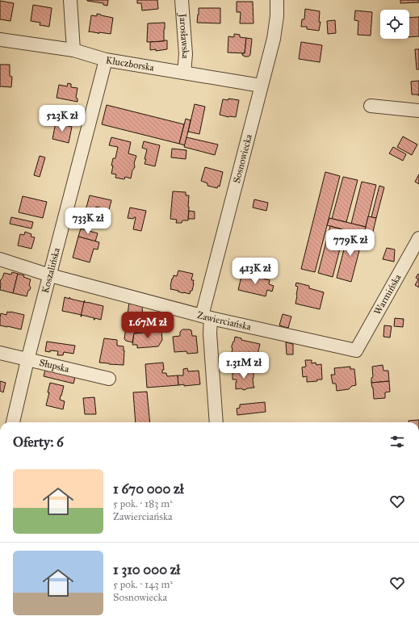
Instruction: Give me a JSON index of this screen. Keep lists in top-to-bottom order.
{
  "streets": {
    "street": [
      "Jarosławska",
      "Kluczborska",
      "Sosnowiecka",
      "Koszalińska",
      "Warmińska",
      "Zawierciańska",
      "Słupska"
    ]
  },
  "crossings": [
    ["Jarosławska", "Kluczborska"],
    ["Kluczborska", "Sosnowiecka"],
    ["Kluczborska", "Koszalińska"],
    ["Sosnowiecka", "Zawierciańska"],
    ["Koszalińska", "Zawierciańska"],
    ["Koszalińska", "Słupska"],
    ["Warmińska", "Zawierciańska"]
  ],
  "page": {
    "price": [
      "523K zł",
      "733K zł",
      "779K zł",
      "413K zł",
      "1.67M zł",
      "1.31M zł"
    ],
    "heading": "Oferty: 6",
    "list": [
      {
        "name": "1 670 000 zł",
        "note": "5 pok. · 183 m² · Zawierciańska"
      },
      {
        "name": "1 310 000 zł",
        "note": "5 pok. · 143 m² · Sosnowiecka"
      }
    ]
  }
}
